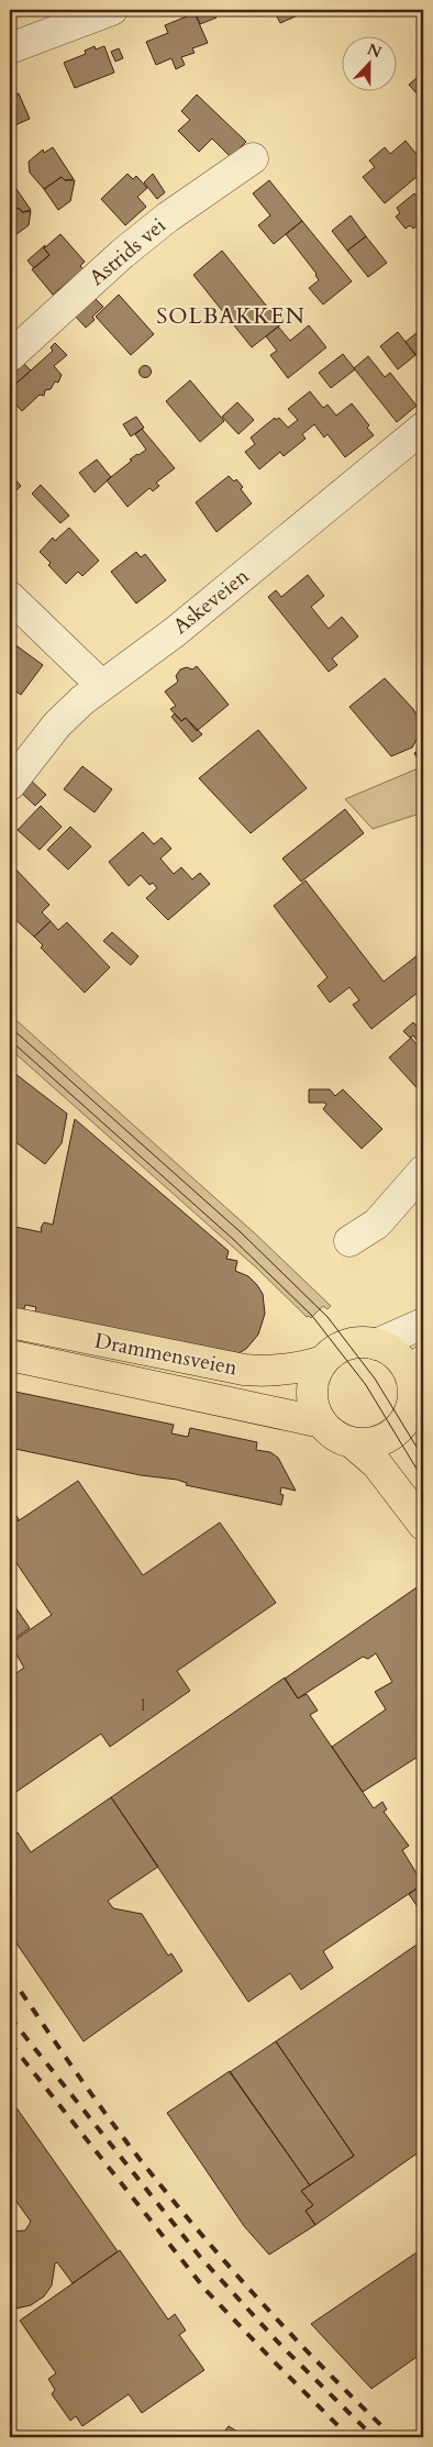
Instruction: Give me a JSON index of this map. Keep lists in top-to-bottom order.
{
  "streets": {
    "main road": ["Drammensveien"],
    "street": ["Astrids vei", "Askeveien"]
  },
  "districts": ["SOLBAKKEN"],
  "house_numbers": ["1"],
  "north": "top"
}
